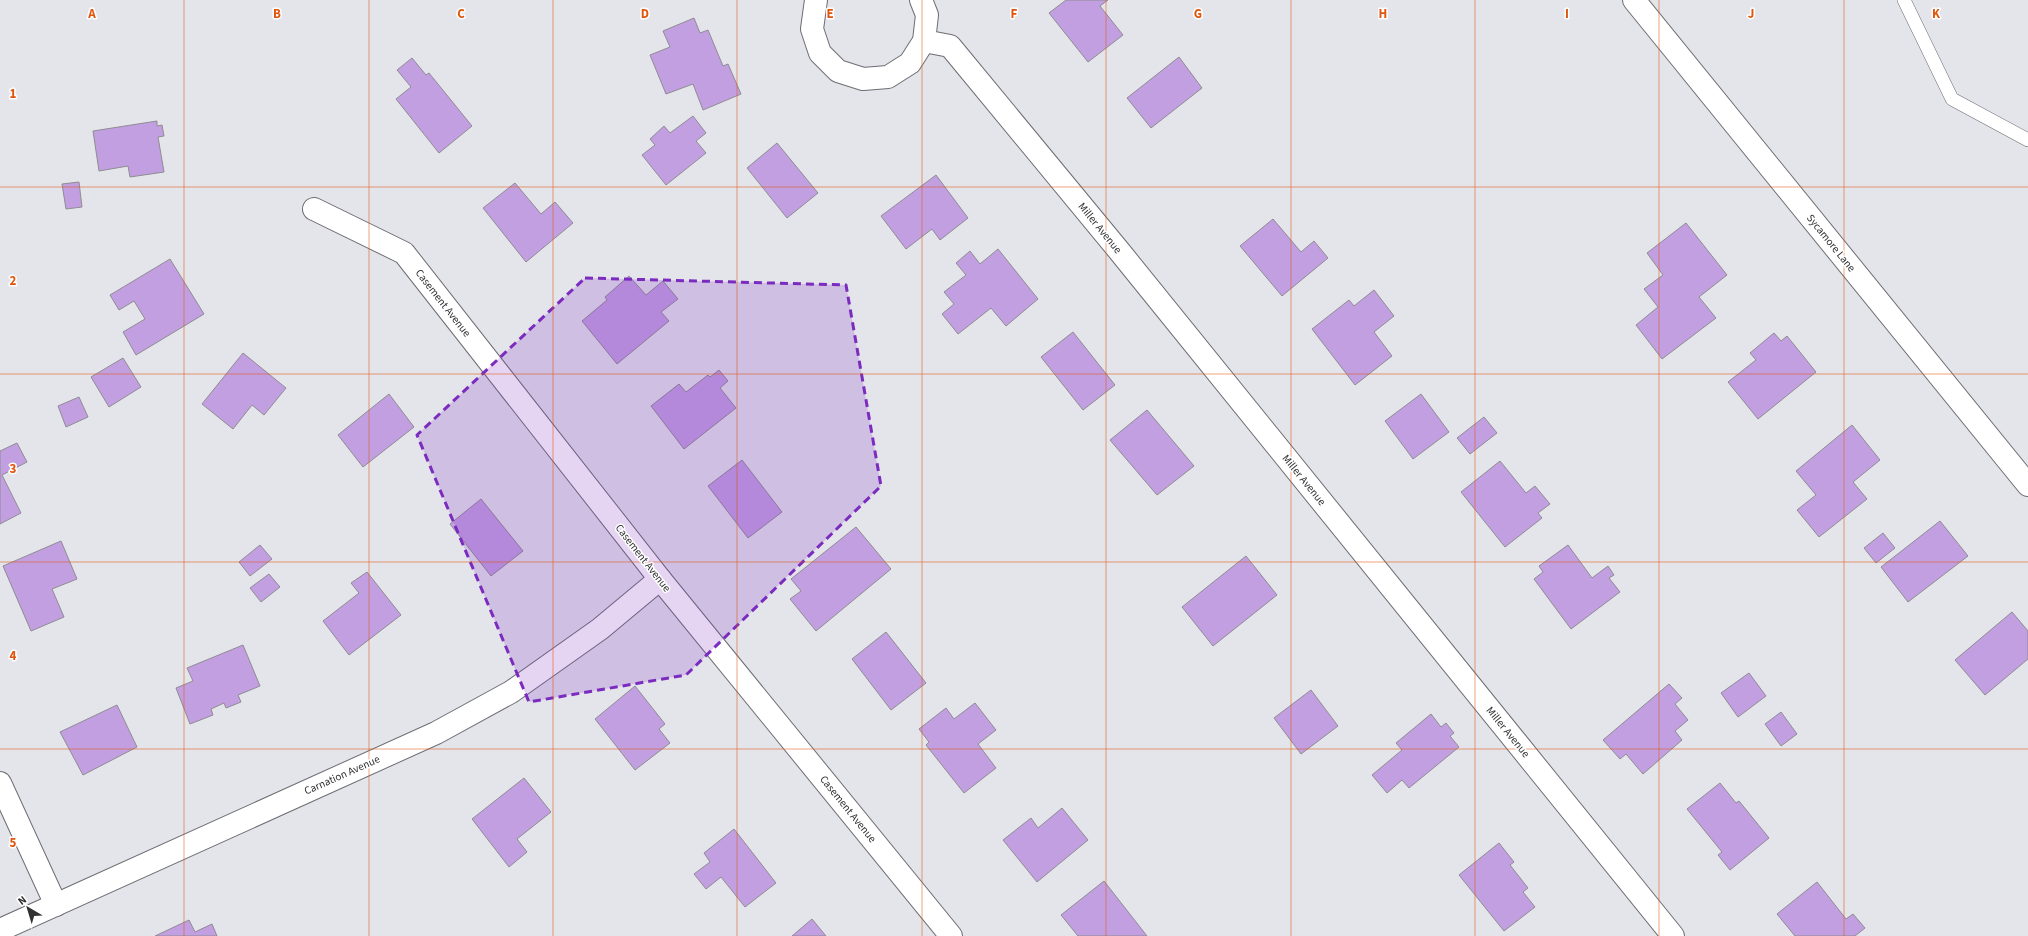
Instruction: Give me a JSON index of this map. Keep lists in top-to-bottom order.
{
  "streets": {
    "street": [
      "Miller Avenue",
      "Sycamore Lane",
      "Casement Avenue",
      "Carnation Avenue"
    ]
  },
  "crossings": [
    ["Casement Avenue", "Carnation Avenue"]
  ],
  "north": "top left",
  "grid": {
    "columns": [
      "A",
      "B",
      "C",
      "D",
      "E",
      "F",
      "G",
      "H",
      "I",
      "J",
      "K"
    ],
    "rows": [
      "1",
      "2",
      "3",
      "4",
      "5"
    ]
  }
}
